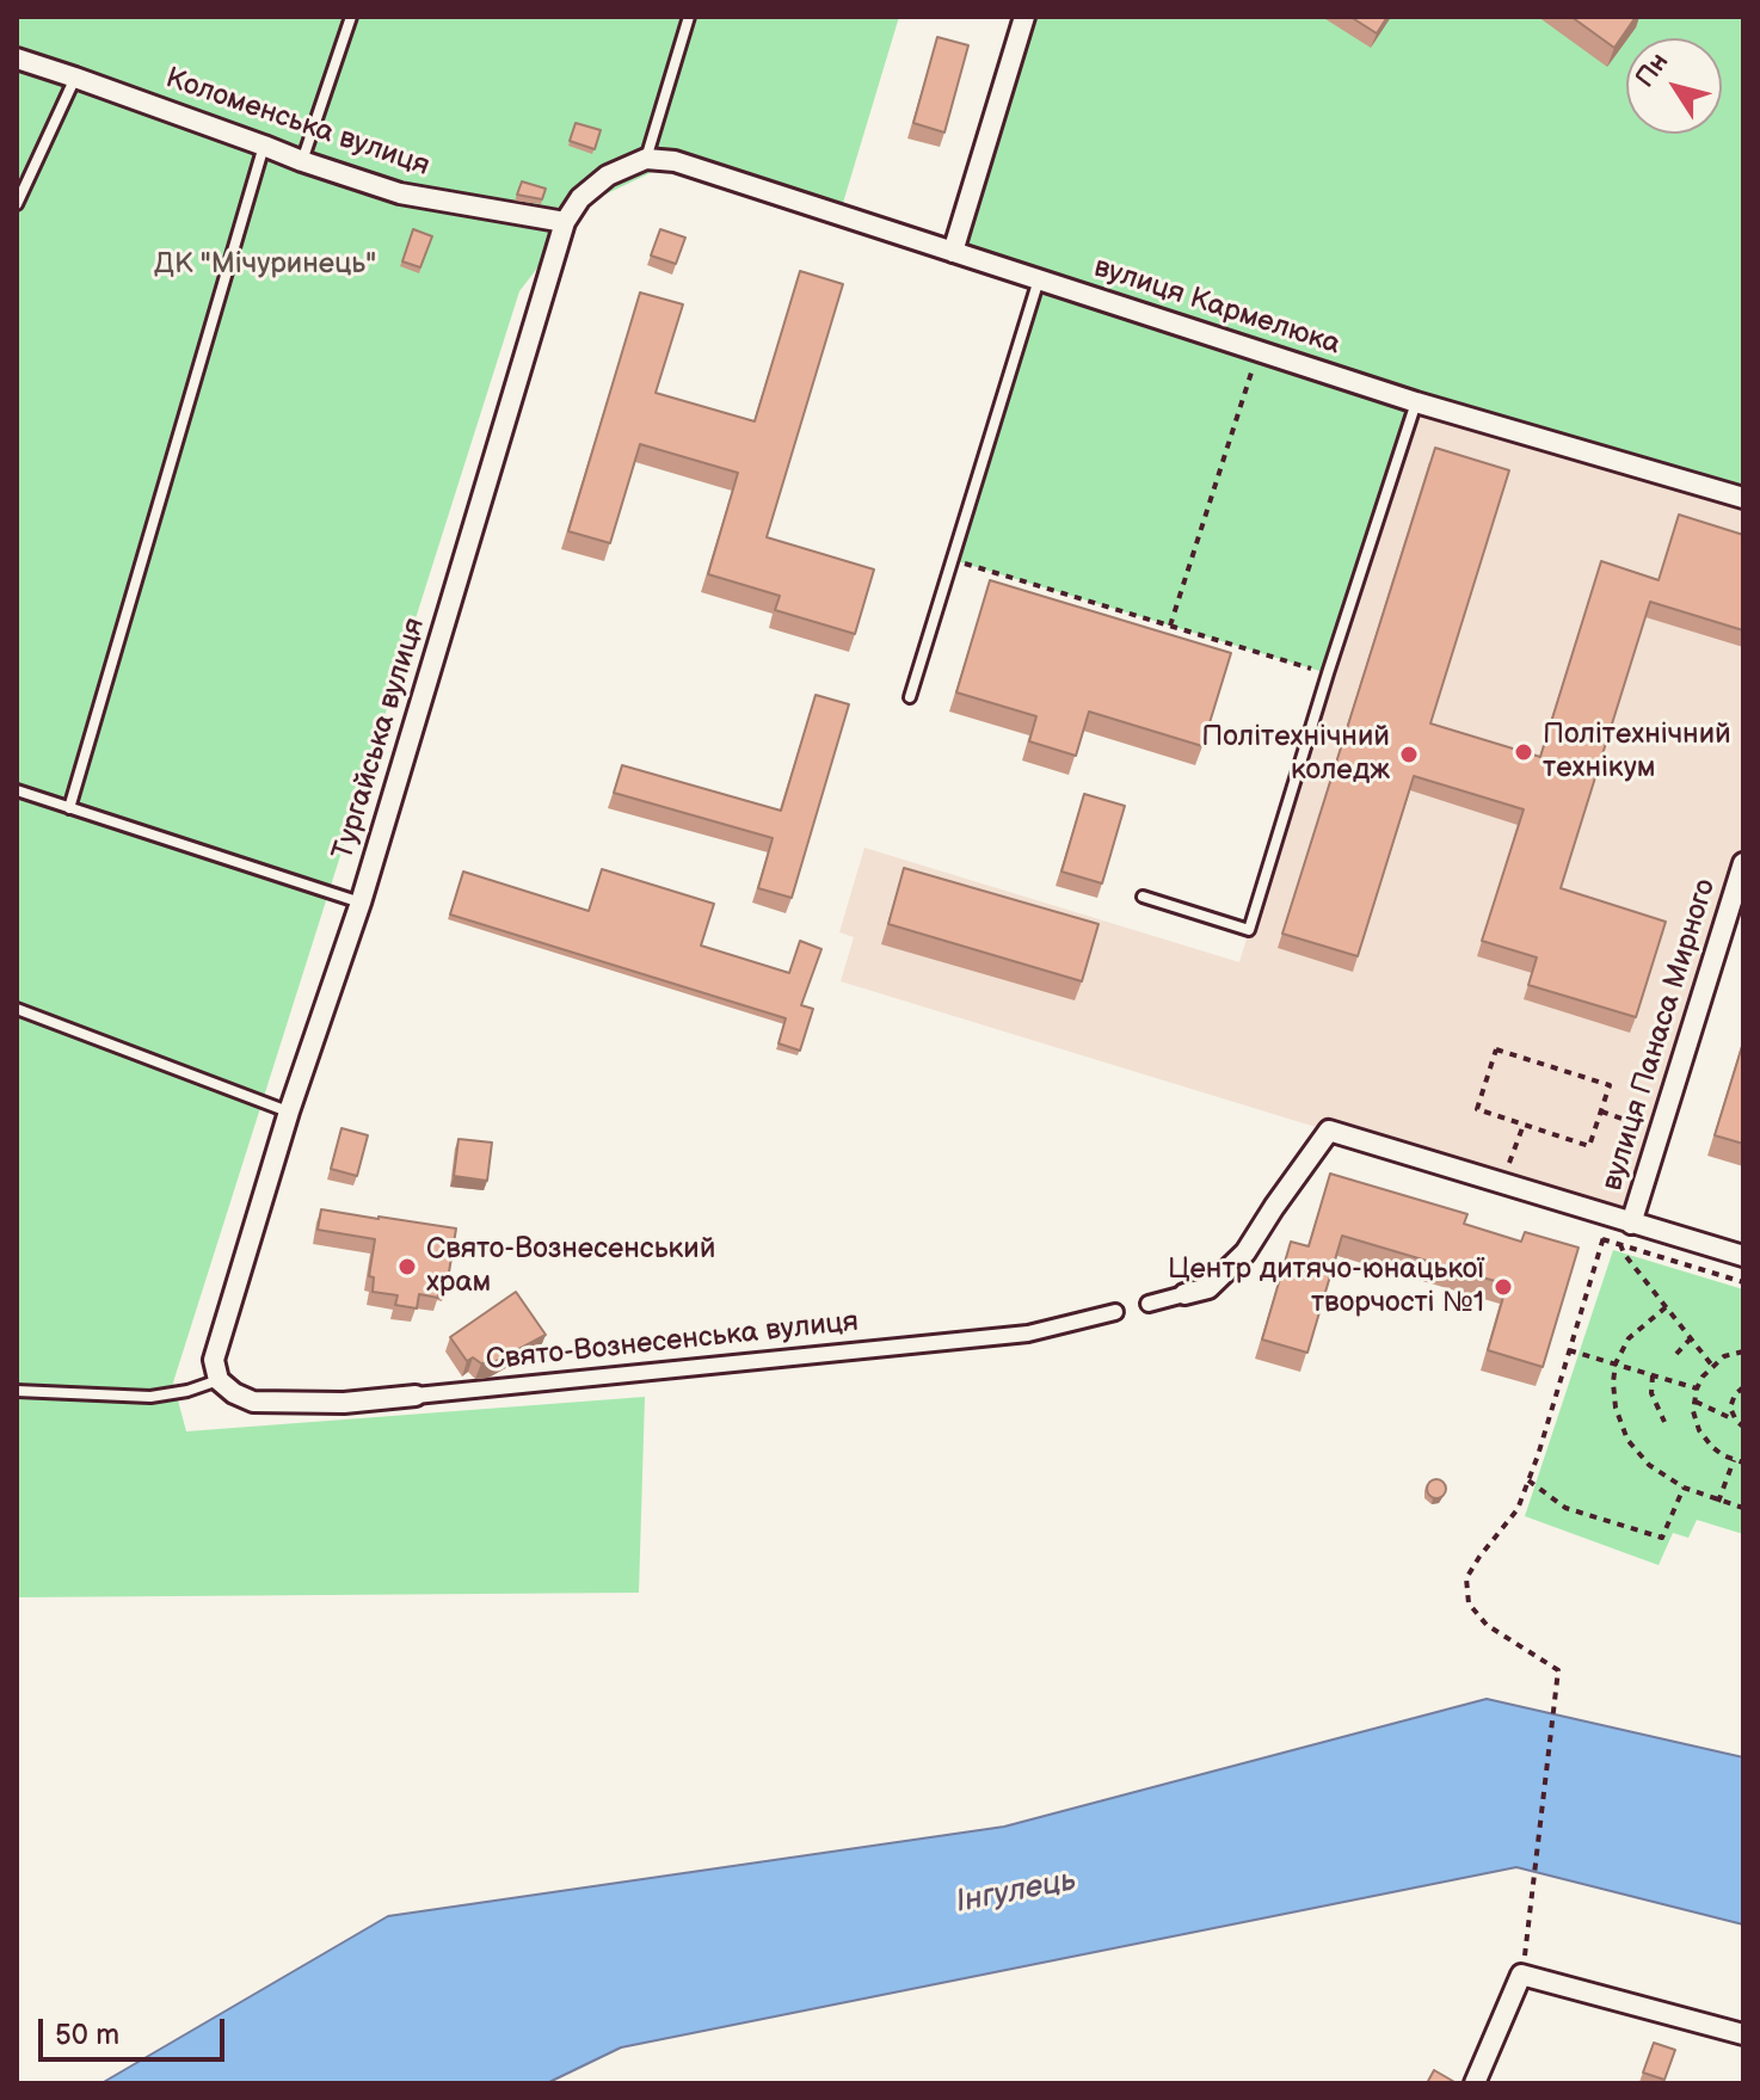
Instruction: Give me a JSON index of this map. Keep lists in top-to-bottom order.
{
  "streets": {
    "street": [
      "Коломенська вулиця",
      "вулиця Кармелюка",
      "Тургайська вулиця",
      "вулиця Панаса Мирного",
      "Свято-Вознесенська вулиця"
    ]
  },
  "crossings": [
    ["Коломенська вулиця", "Тургайська вулиця"],
    ["вулиця Кармелюка", "Тургайська вулиця"],
    ["Тургайська вулиця", "Свято-Вознесенська вулиця"]
  ],
  "water": ["Інгулець"],
  "parks": ["ДК \"Мічуринець\""],
  "places": [
    "Політехнічний технікум",
    "Політехнічний коледж",
    "Свято-Вознесенський храм",
    "Центр дитячо-юнацької творчості №1"
  ],
  "scale_bar": "50 m",
  "north": "top left"
}
